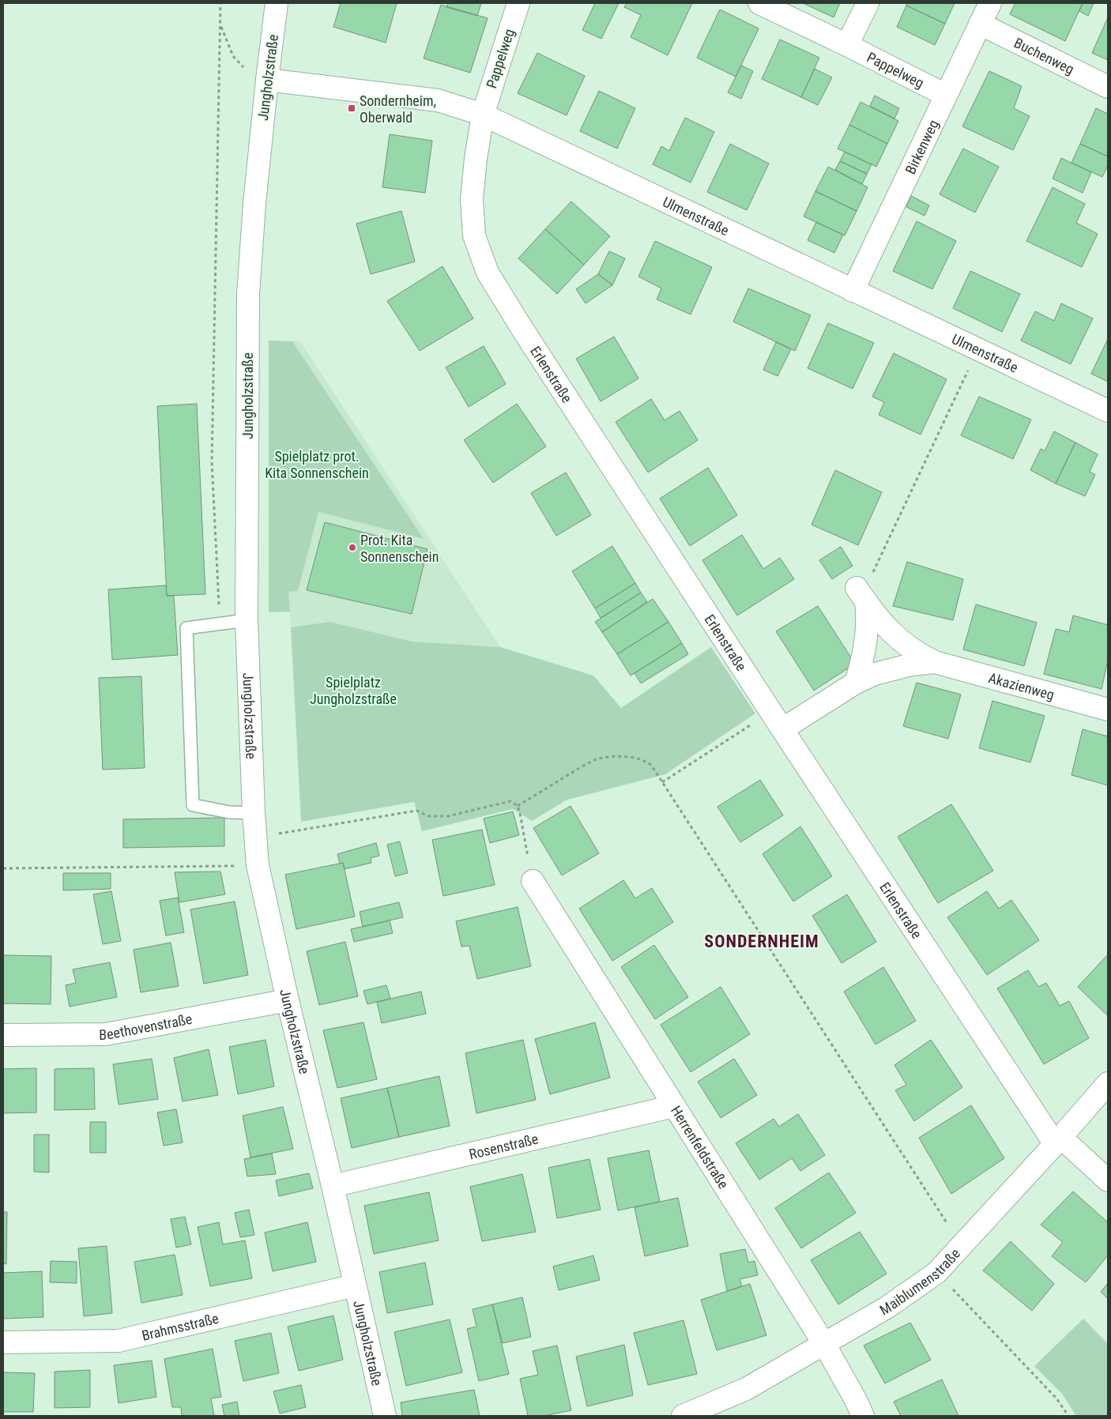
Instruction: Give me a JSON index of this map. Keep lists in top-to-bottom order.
{
  "streets": {
    "street": [
      "Buchenweg",
      "Pappelweg",
      "Jungholzstraße",
      "Birkenweg",
      "Ulmenstraße",
      "Erlenstraße",
      "Akazienweg",
      "Beethovenstraße",
      "Rosenstraße",
      "Herrenfeldstraße",
      "Maiblumenstraße",
      "Brahmsstraße"
    ]
  },
  "crossings": [
    ["Buchenweg", "Birkenweg"],
    ["Pappelweg", "Birkenweg"],
    ["Pappelweg", "Ulmenstraße"],
    ["Pappelweg", "Erlenstraße"],
    ["Jungholzstraße", "Ulmenstraße"],
    ["Jungholzstraße", "Beethovenstraße"],
    ["Jungholzstraße", "Rosenstraße"],
    ["Jungholzstraße", "Brahmsstraße"],
    ["Birkenweg", "Ulmenstraße"],
    ["Ulmenstraße", "Erlenstraße"],
    ["Erlenstraße", "Akazienweg"],
    ["Erlenstraße", "Maiblumenstraße"],
    ["Rosenstraße", "Herrenfeldstraße"],
    ["Herrenfeldstraße", "Maiblumenstraße"]
  ],
  "districts": ["SONDERNHEIM"],
  "parks": ["Spielplatz prot. Kita Sonnenschein", "Spielplatz Jungholzstraße"],
  "places": {
    "transit": ["Sondernheim, Oberwald"],
    "other": ["Prot. Kita Sonnenschein"]
  }
}
